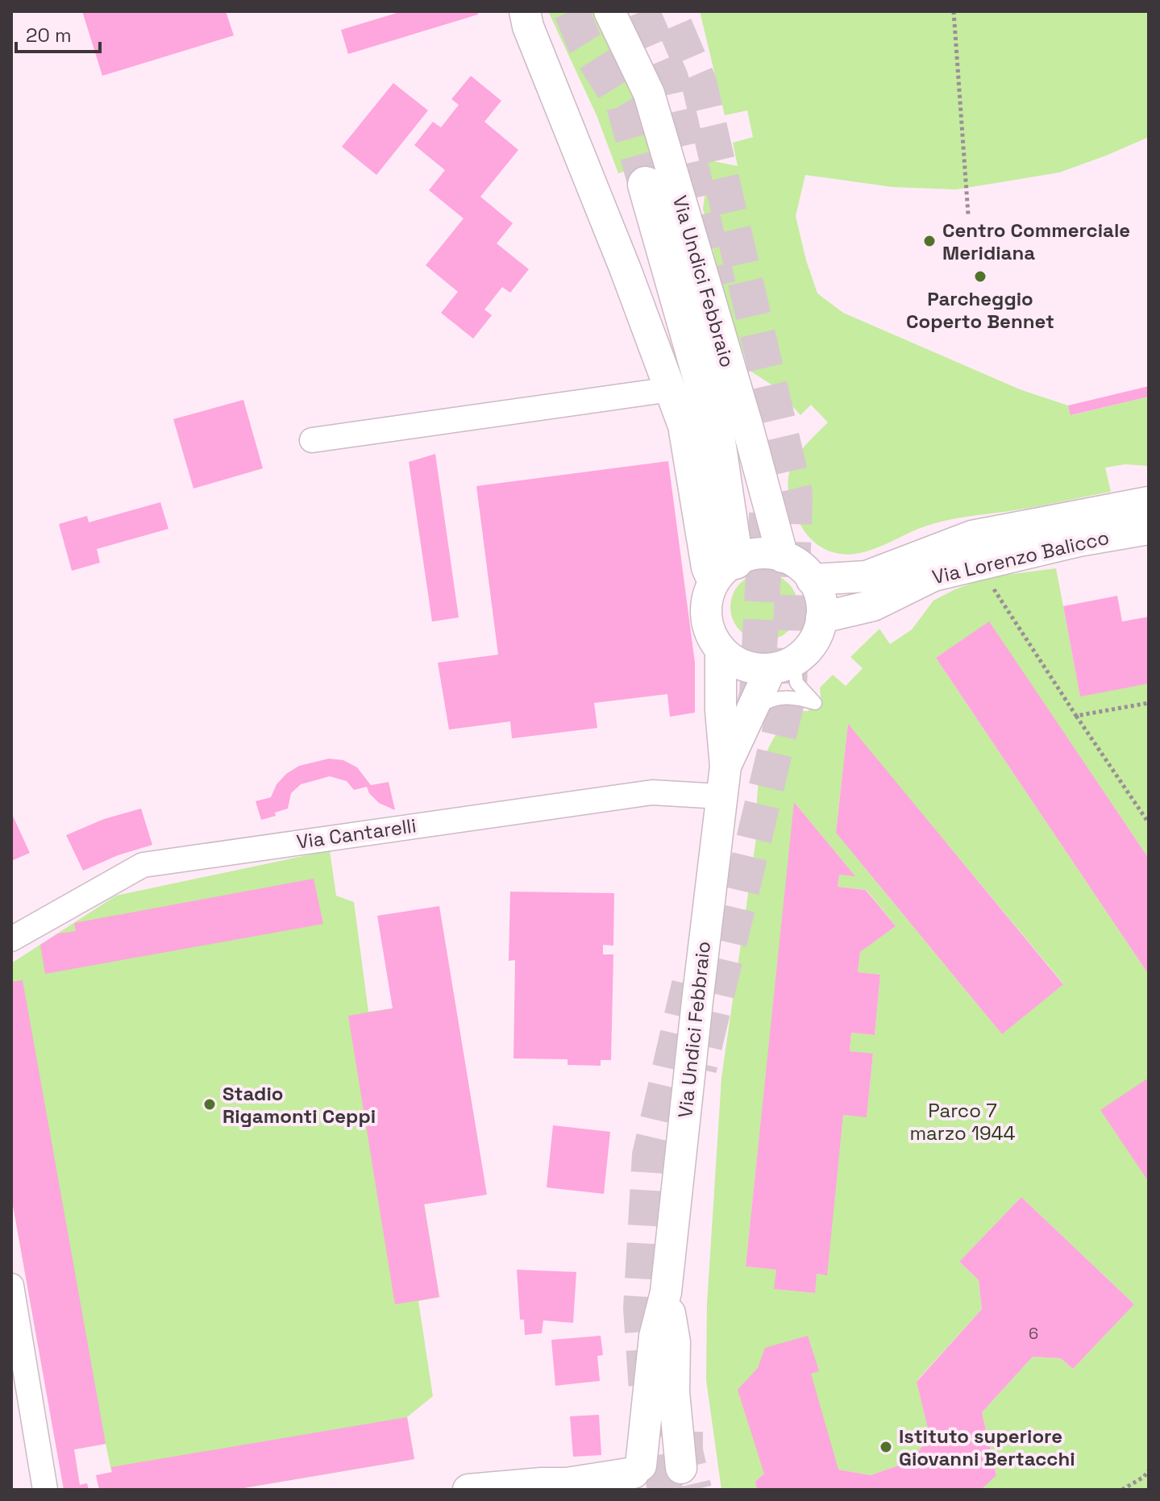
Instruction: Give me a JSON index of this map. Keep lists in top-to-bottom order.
{
  "streets": {
    "street": ["Via Undici Febbraio", "Via Lorenzo Balicco", "Via Cantarelli"]
  },
  "crossings": [
    ["Via Undici Febbraio", "Via Lorenzo Balicco"],
    ["Via Undici Febbraio", "Via Cantarelli"]
  ],
  "parks": ["Parco 7 marzo 1944"],
  "places": [
    "Centro Commerciale Meridiana",
    "Parcheggio Coperto Bennet",
    "Stadio Rigamonti Ceppi",
    "Istituto superiore Giovanni Bertacchi"
  ],
  "house_numbers": ["6"],
  "scale_bar": "20 m"
}
